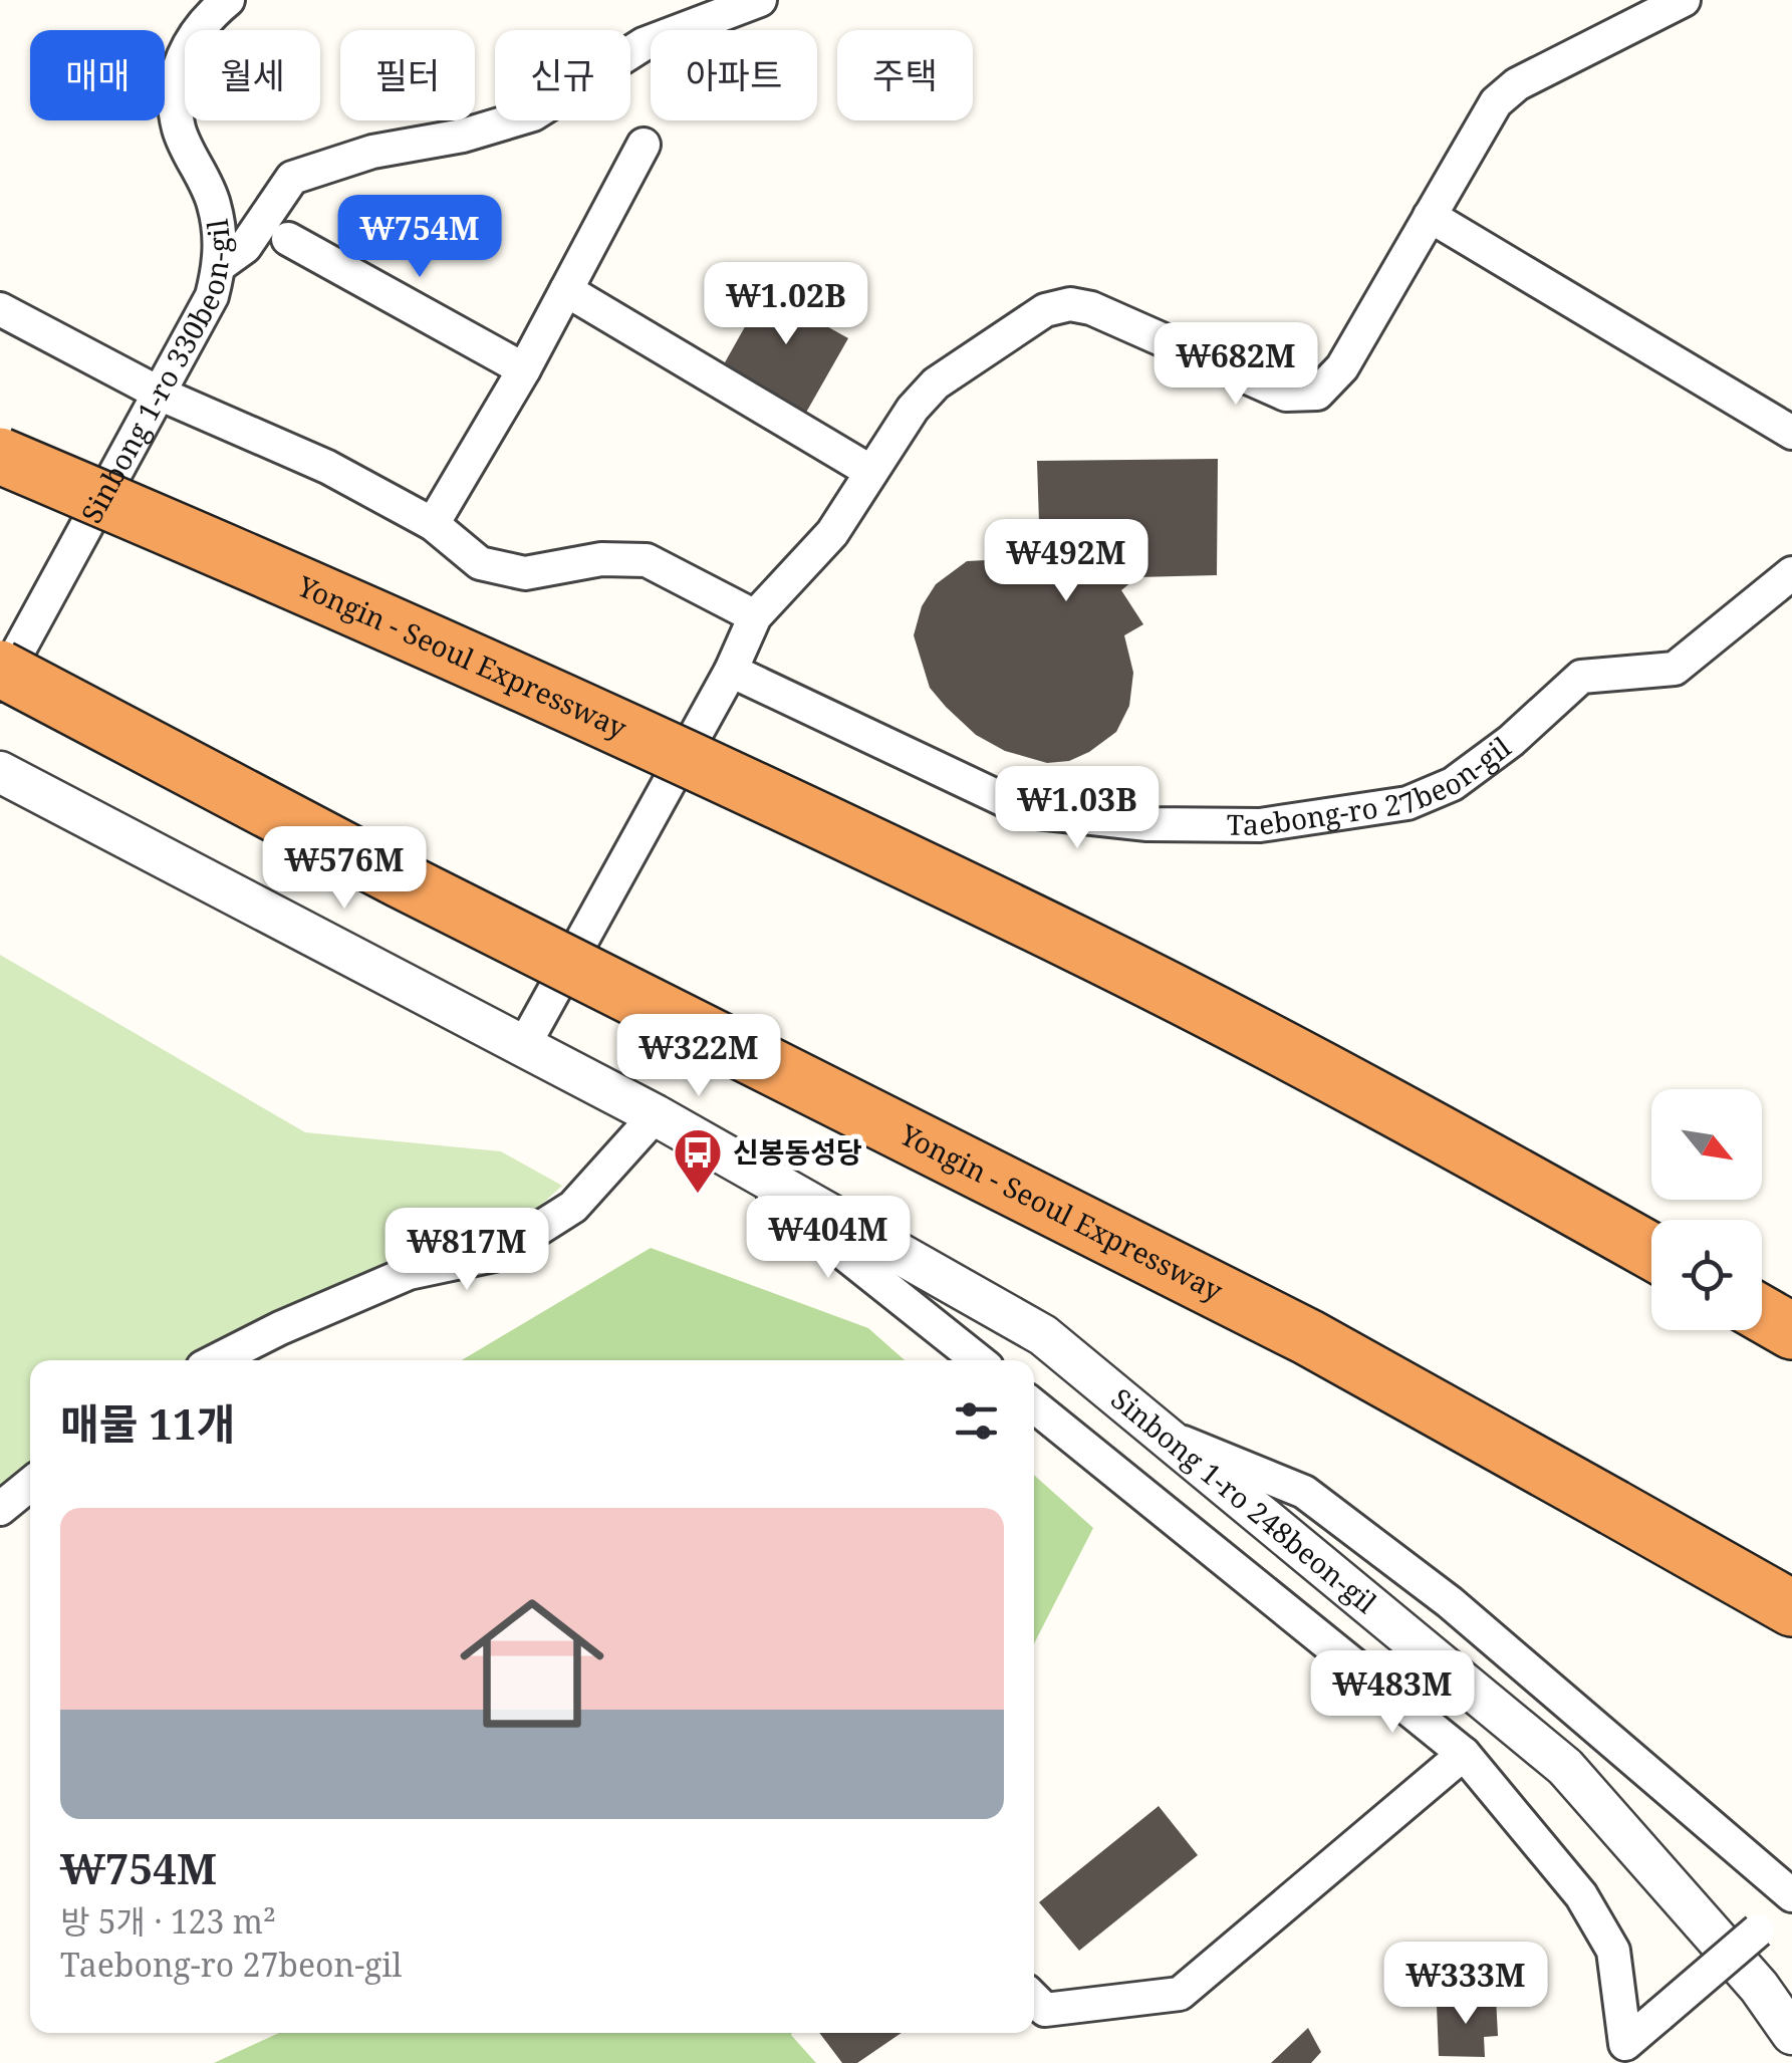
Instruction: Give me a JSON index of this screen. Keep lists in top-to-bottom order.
{
  "streets": {
    "highway": ["Yongin - Seoul Expressway"],
    "street": ["Sinbong 1-ro 330beon-gil", "Taebong-ro 27beon-gil", "Sinbong 1-ro 248beon-gil"]
  },
  "places": {
    "bus stop": ["신봉동성당"]
  },
  "north": "bottom right",
  "page": {
    "chip": [
      "매매",
      "월세",
      "필터",
      "신규",
      "아파트",
      "주택"
    ],
    "price": [
      "₩754M",
      "₩1.02B",
      "₩682M",
      "₩492M",
      "₩1.03B",
      "₩576M",
      "₩322M",
      "₩404M",
      "₩817M",
      "₩483M",
      "₩333M"
    ],
    "heading": "매물 11개",
    "list": [
      {
        "name": "₩754M",
        "note": "방 5개 · 123 m² · Taebong-ro 27beon-gil"
      }
    ]
  }
}
